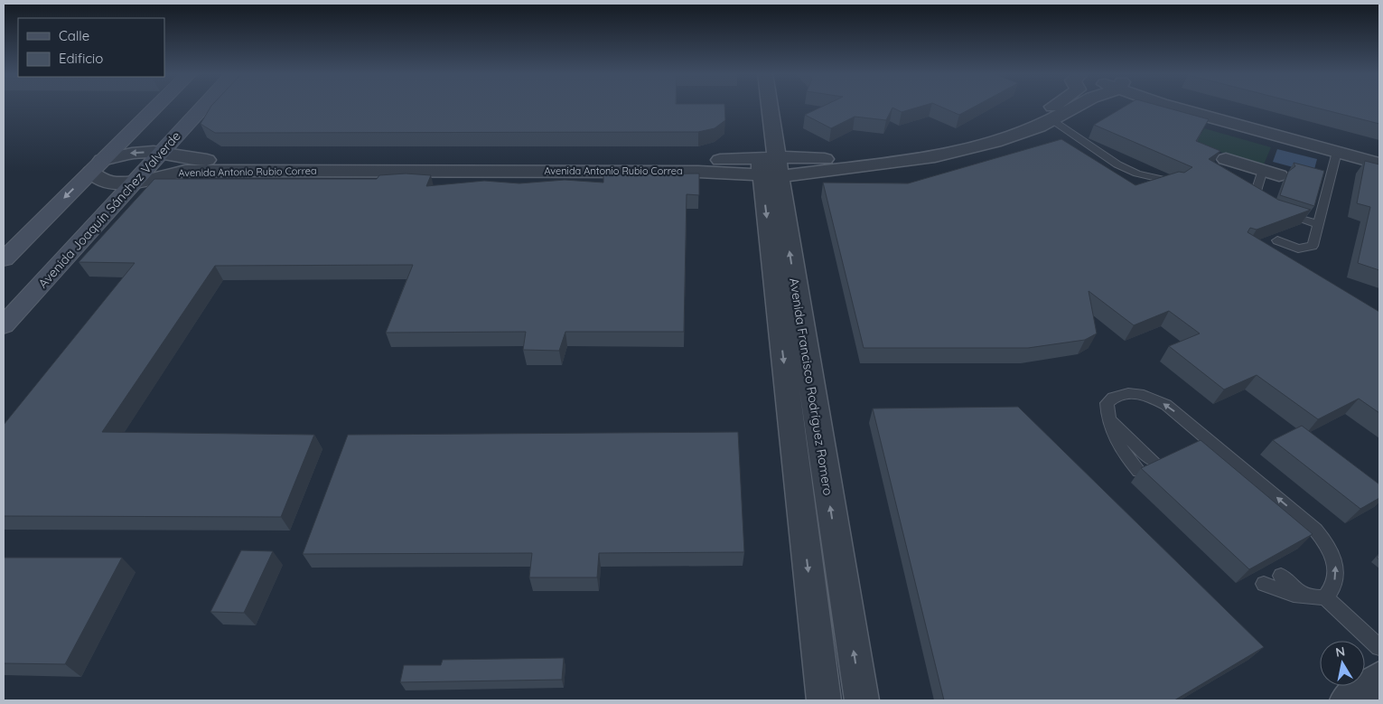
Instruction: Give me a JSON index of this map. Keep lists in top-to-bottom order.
{
  "streets": {
    "main road": ["Avenida Joaquín Sánchez Valverde"],
    "street": ["Avenida Antonio Rubio Correa", "Avenida Francisco Rodríguez Romero"]
  },
  "crossings": [
    ["Avenida Antonio Rubio Correa", "Avenida Joaquín Sánchez Valverde"],
    ["Avenida Antonio Rubio Correa", "Avenida Francisco Rodríguez Romero"]
  ],
  "legend": ["Calle", "Edificio"],
  "north": "top"
}
